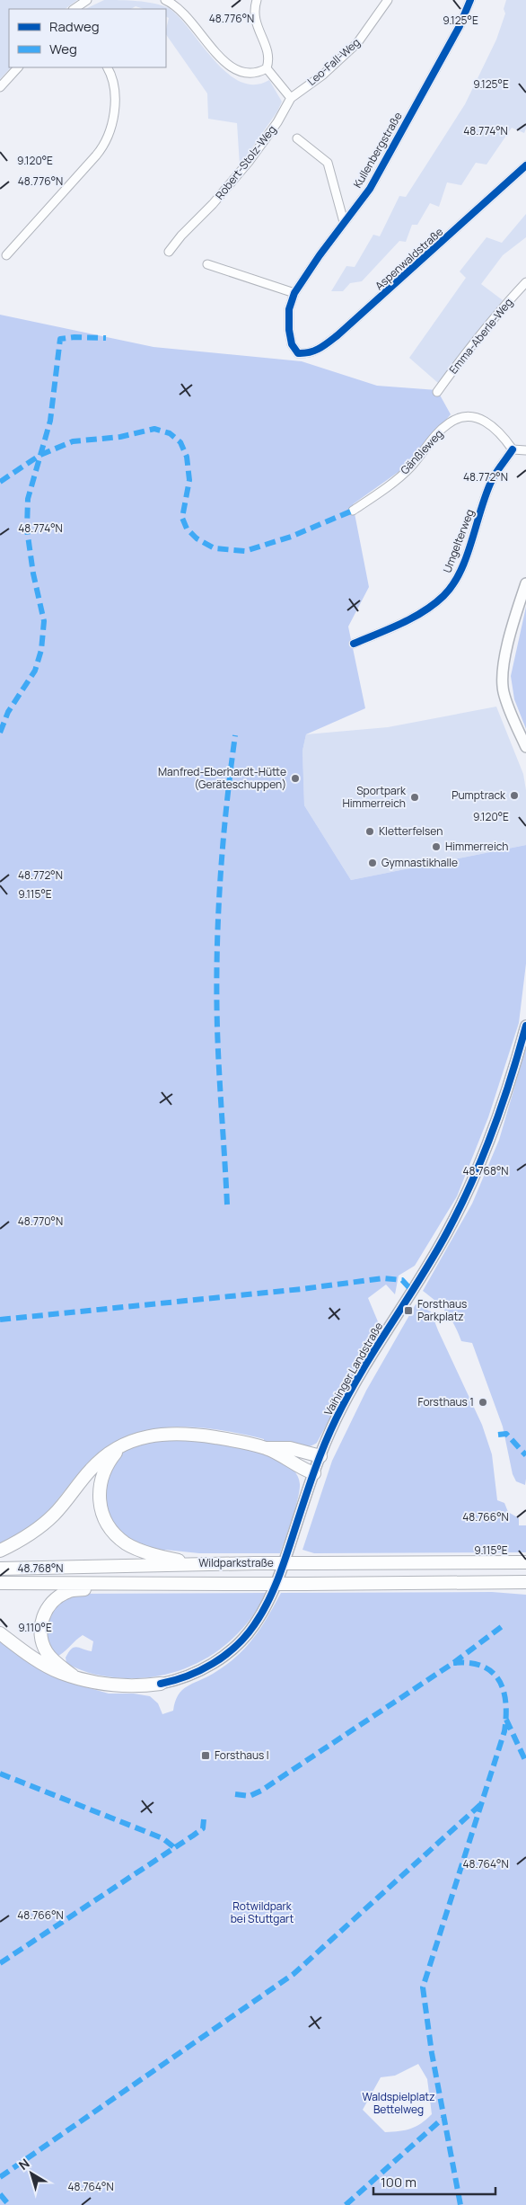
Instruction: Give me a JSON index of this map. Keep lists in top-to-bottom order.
{
  "streets": {
    "highway": ["Wildparkstraße"],
    "street": [
      "Leo-Fall-Weg",
      "Kullenbergstraße",
      "Robert-Stolz-Weg",
      "Aspenwaldstraße",
      "Emma-Aberle-Weg",
      "Gänßleweg",
      "Umgelterweg",
      "Vaihinger Landstraße"
    ]
  },
  "crossings": [
    ["Leo-Fall-Weg", "Robert-Stolz-Weg"],
    ["Kullenbergstraße", "Aspenwaldstraße"],
    ["Gänßleweg", "Umgelterweg"]
  ],
  "parks": ["Rotwildpark bei Stuttgart", "Waldspielplatz Bettelweg"],
  "places": {
    "other": [
      "Manfred-Eberhardt-Hütte (Geräteschuppen)",
      "Pumptrack",
      "Sportpark Himmerreich",
      "Kletterfelsen",
      "Himmerreich",
      "Gymnastikhalle",
      "Forsthaus 1"
    ],
    "transit": ["Forsthaus Parkplatz", "Forsthaus I"]
  },
  "legend": ["Radweg", "Weg"],
  "scale_bar": "100 m",
  "north": "top left",
  "coordinates": [
    "48.776°N",
    "9.125°E",
    "48.774°N",
    "9.120°E",
    "48.772°N",
    "9.115°E",
    "48.768°N",
    "48.770°N",
    "48.766°N",
    "9.110°E",
    "48.764°N"
  ]
}
